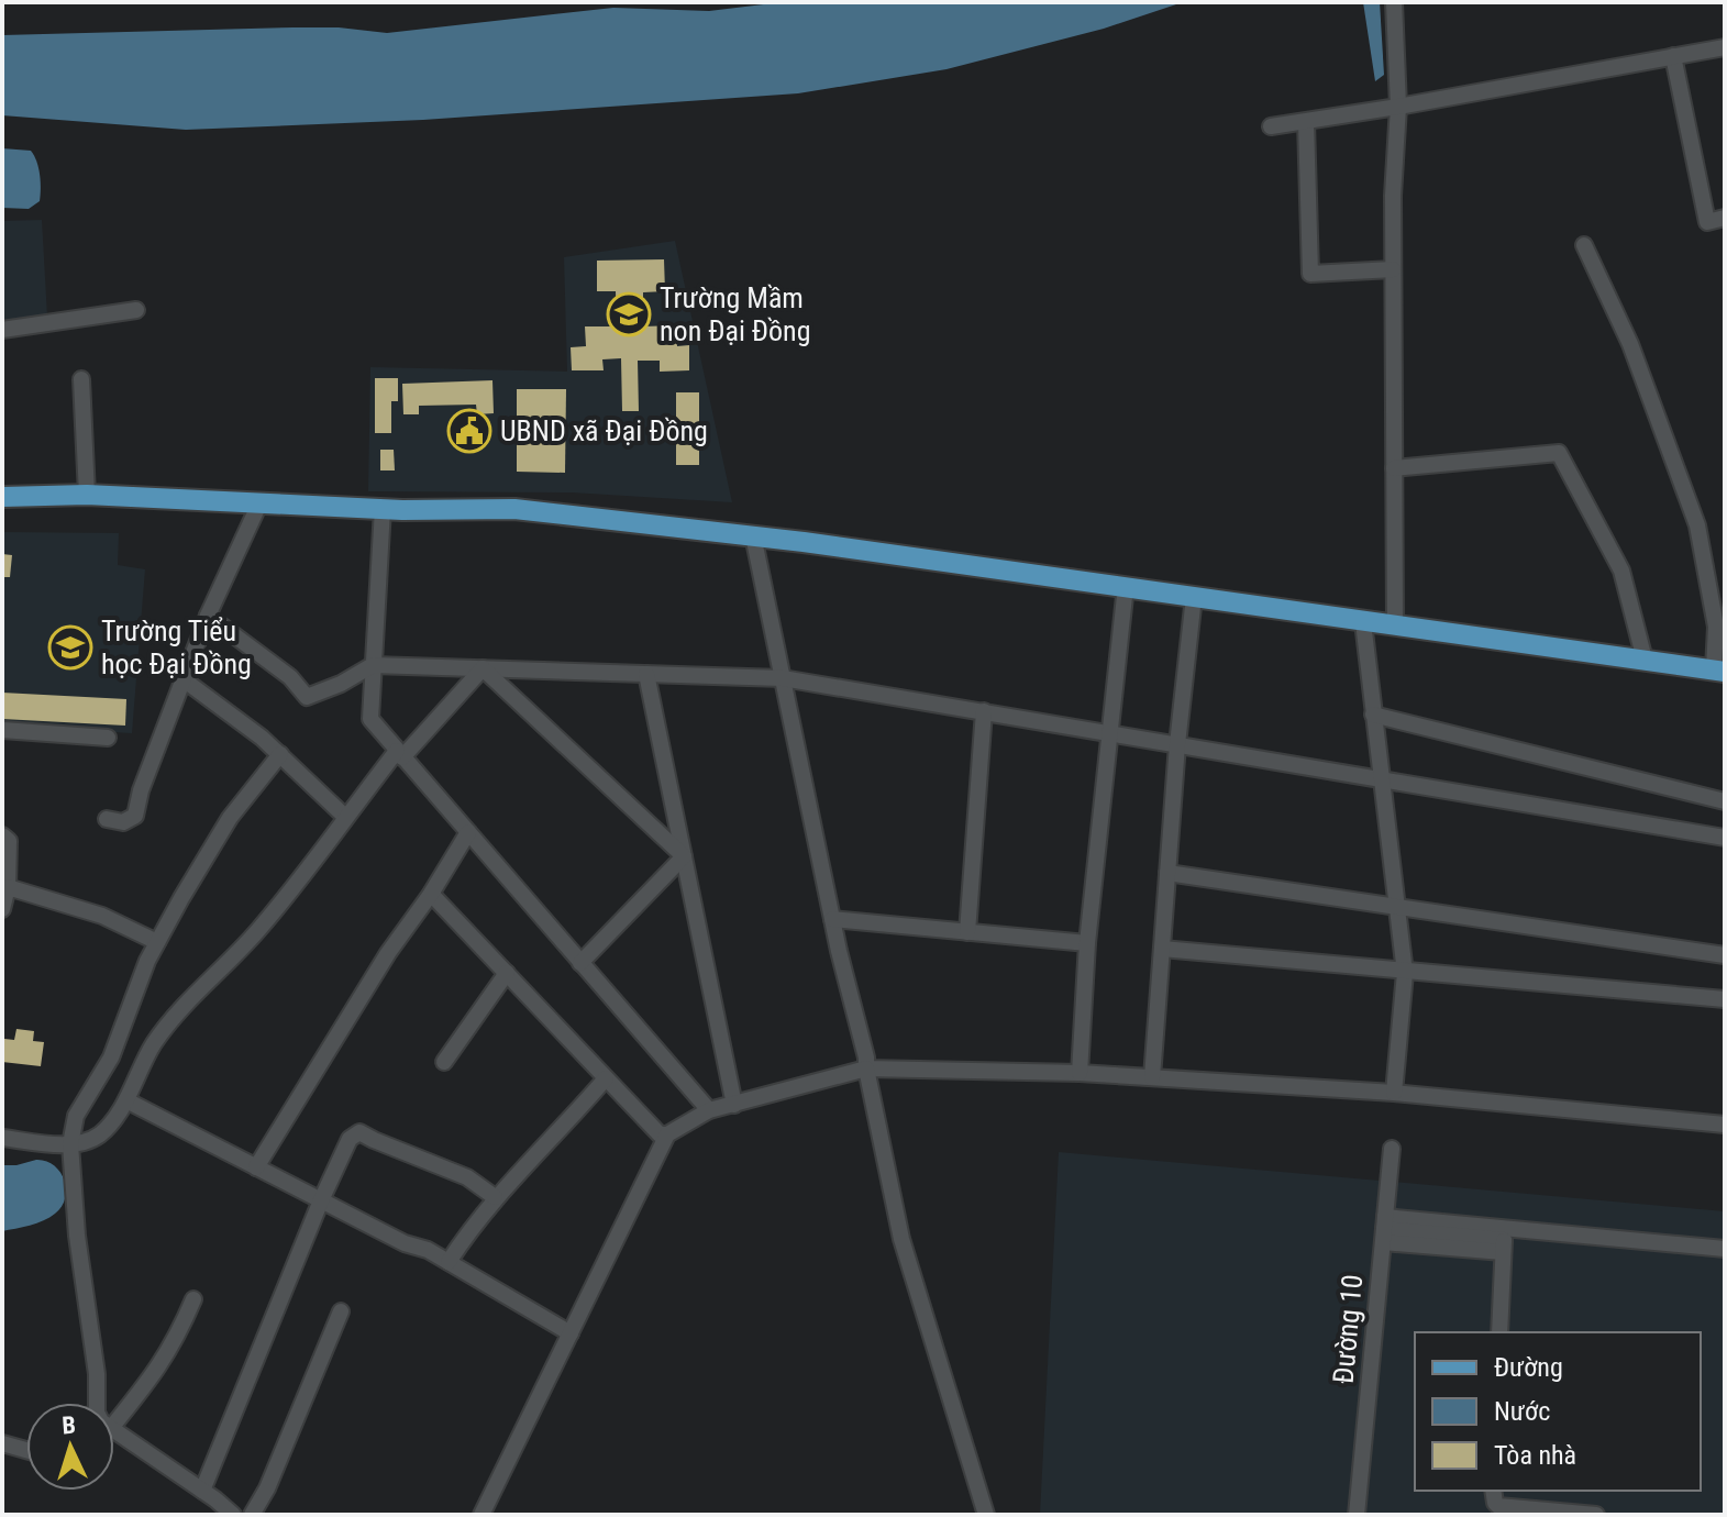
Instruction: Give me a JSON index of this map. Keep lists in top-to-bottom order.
{
  "streets": {
    "street": ["Đường 10"]
  },
  "places": {
    "school or university": ["Trường Mầm non Đại Đồng", "Trường Tiểu học Đại Đồng"],
    "public building": ["UBND xã Đại Đồng"]
  },
  "legend": ["Đường", "Nước", "Tòa nhà"],
  "north": "top"
}
